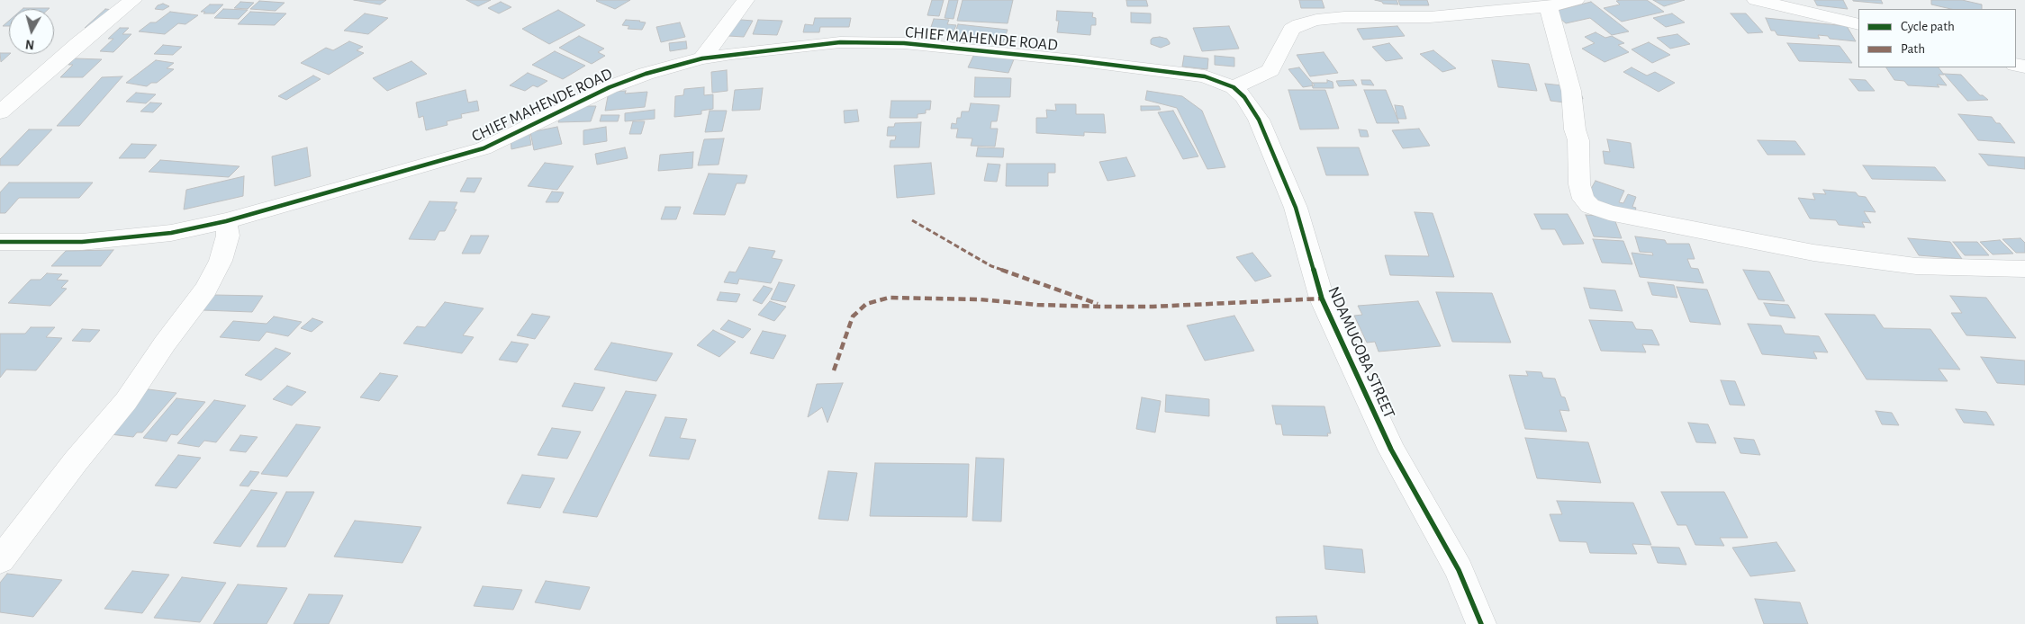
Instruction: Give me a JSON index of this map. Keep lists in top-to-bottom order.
{
  "streets": {
    "street": ["CHIEF MAHENDE ROAD", "NDAMUGOBA STREET"]
  },
  "crossings": [
    ["CHIEF MAHENDE ROAD", "NDAMUGOBA STREET"]
  ],
  "legend": ["Cycle path", "Path"],
  "north": "bottom"
}
